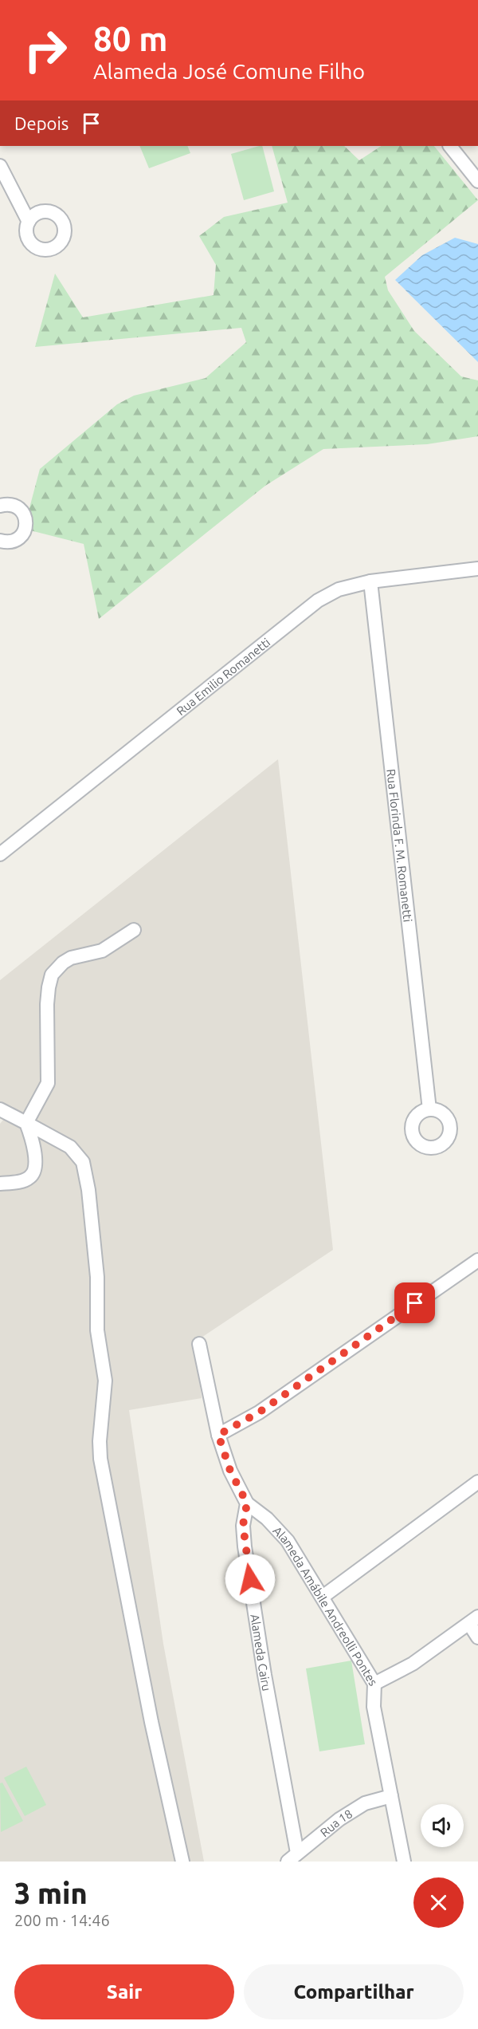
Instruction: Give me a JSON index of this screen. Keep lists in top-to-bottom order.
{
  "streets": {
    "street": [
      "Rua Emilio Romanetti",
      "Rua Florinda F. M. Romanetti",
      "Alameda Amábile Andreolli Pontes",
      "Alameda Cairu",
      "Rua 18"
    ]
  },
  "crossings": [
    ["Rua Emilio Romanetti", "Rua Florinda F. M. Romanetti"],
    ["Alameda Amábile Andreolli Pontes", "Alameda Cairu"],
    ["Alameda Amábile Andreolli Pontes", "Rua 18"],
    ["Alameda Cairu", "Rua 18"]
  ],
  "page": {
    "turn": ["80 m", "Alameda José Comune Filho"],
    "then": "Depois",
    "heading": ["3 min", "200 m · 14:46"],
    "buttons": ["Sair", "Compartilhar"]
  }
}
